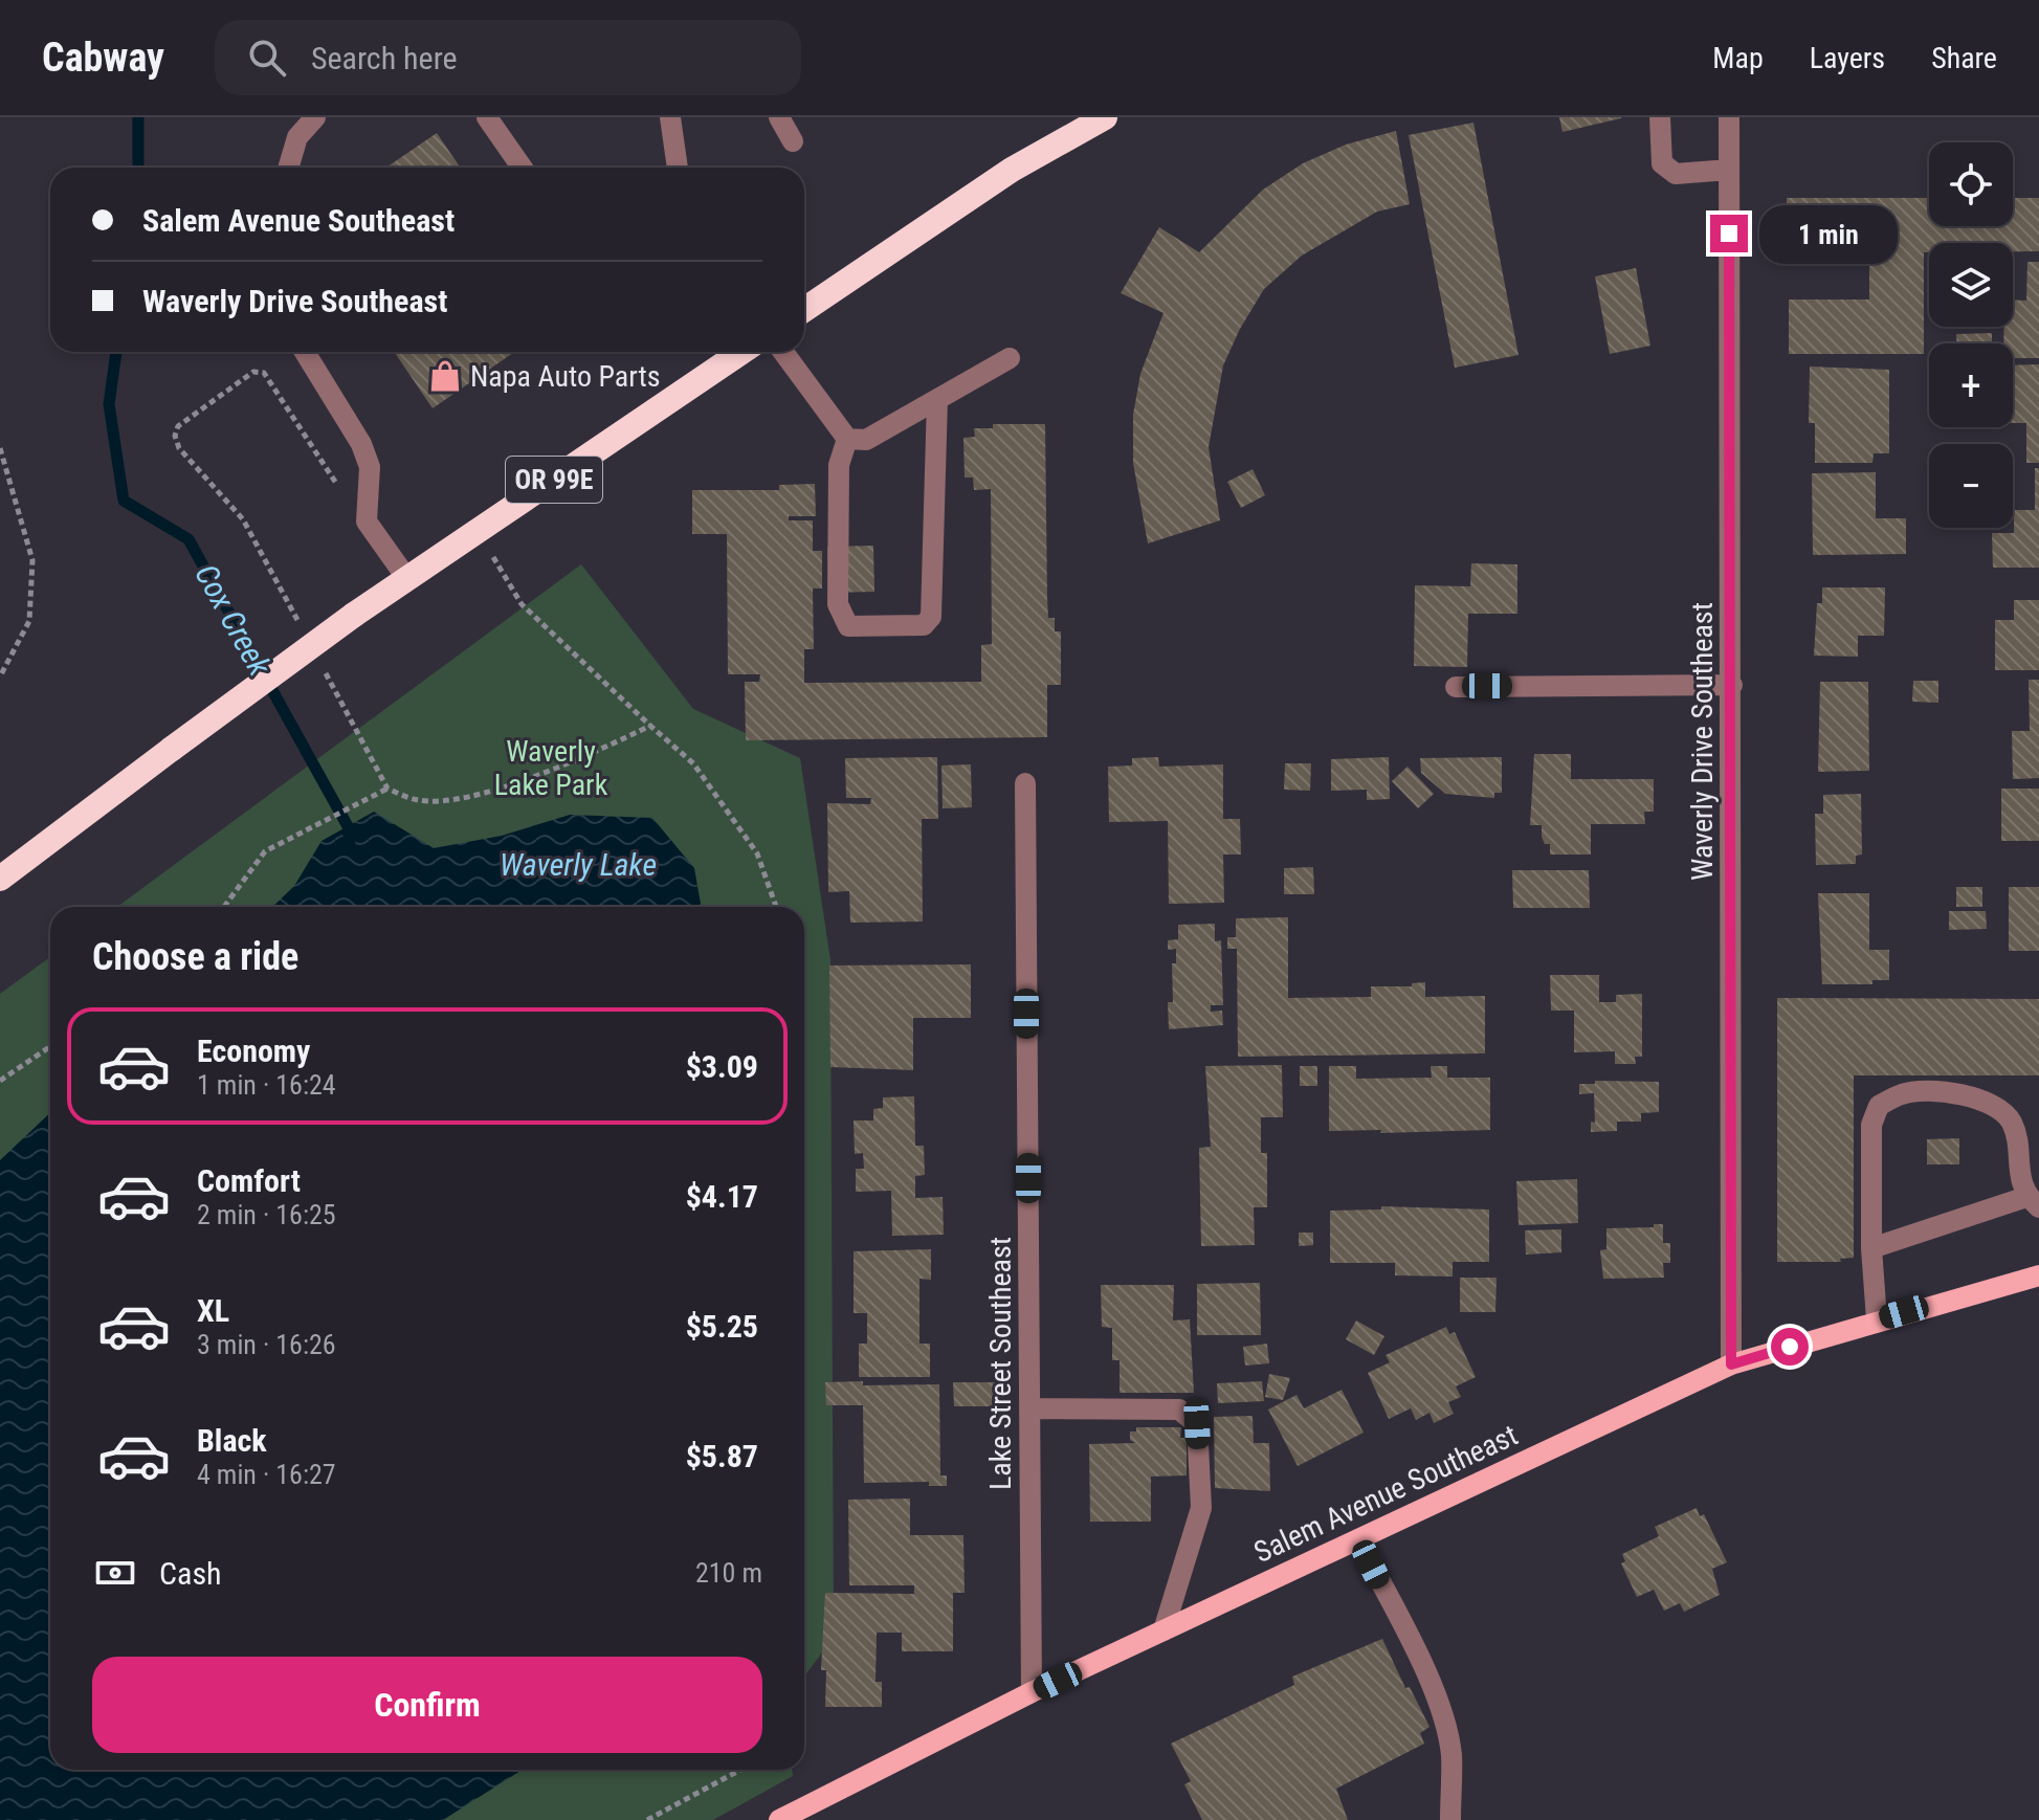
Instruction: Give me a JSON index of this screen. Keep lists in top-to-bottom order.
{
  "streets": {
    "highway": ["OR 99E"],
    "main road": ["Salem Avenue Southeast"],
    "street": ["Waverly Drive Southeast", "Lake Street Southeast"]
  },
  "crossings": [
    ["Waverly Drive Southeast", "Salem Avenue Southeast"],
    ["Lake Street Southeast", "Salem Avenue Southeast"]
  ],
  "water": ["Cox Creek", "Waverly Lake"],
  "parks": ["Waverly Lake Park"],
  "places": {
    "shop": ["Napa Auto Parts"]
  },
  "page": {
    "header": "Cabway",
    "search": "Search here",
    "nav": ["Map", "Layers", "Share"],
    "map_buttons": ["+", "−"],
    "banner": ["Salem Avenue Southeast", "Waverly Drive Southeast"],
    "bubble": "1 min",
    "heading": "Choose a ride",
    "list": [
      {
        "name": "Economy",
        "note": "1 min · 16:24",
        "value": "$3.09"
      },
      {
        "name": "Comfort",
        "note": "2 min · 16:25",
        "value": "$4.17"
      },
      {
        "name": "XL",
        "note": "3 min · 16:26",
        "value": "$5.25"
      },
      {
        "name": "Black",
        "note": "4 min · 16:27",
        "value": "$5.87"
      }
    ],
    "pay": ["Cash", "210 m"],
    "buttons": "Confirm"
  }
}
